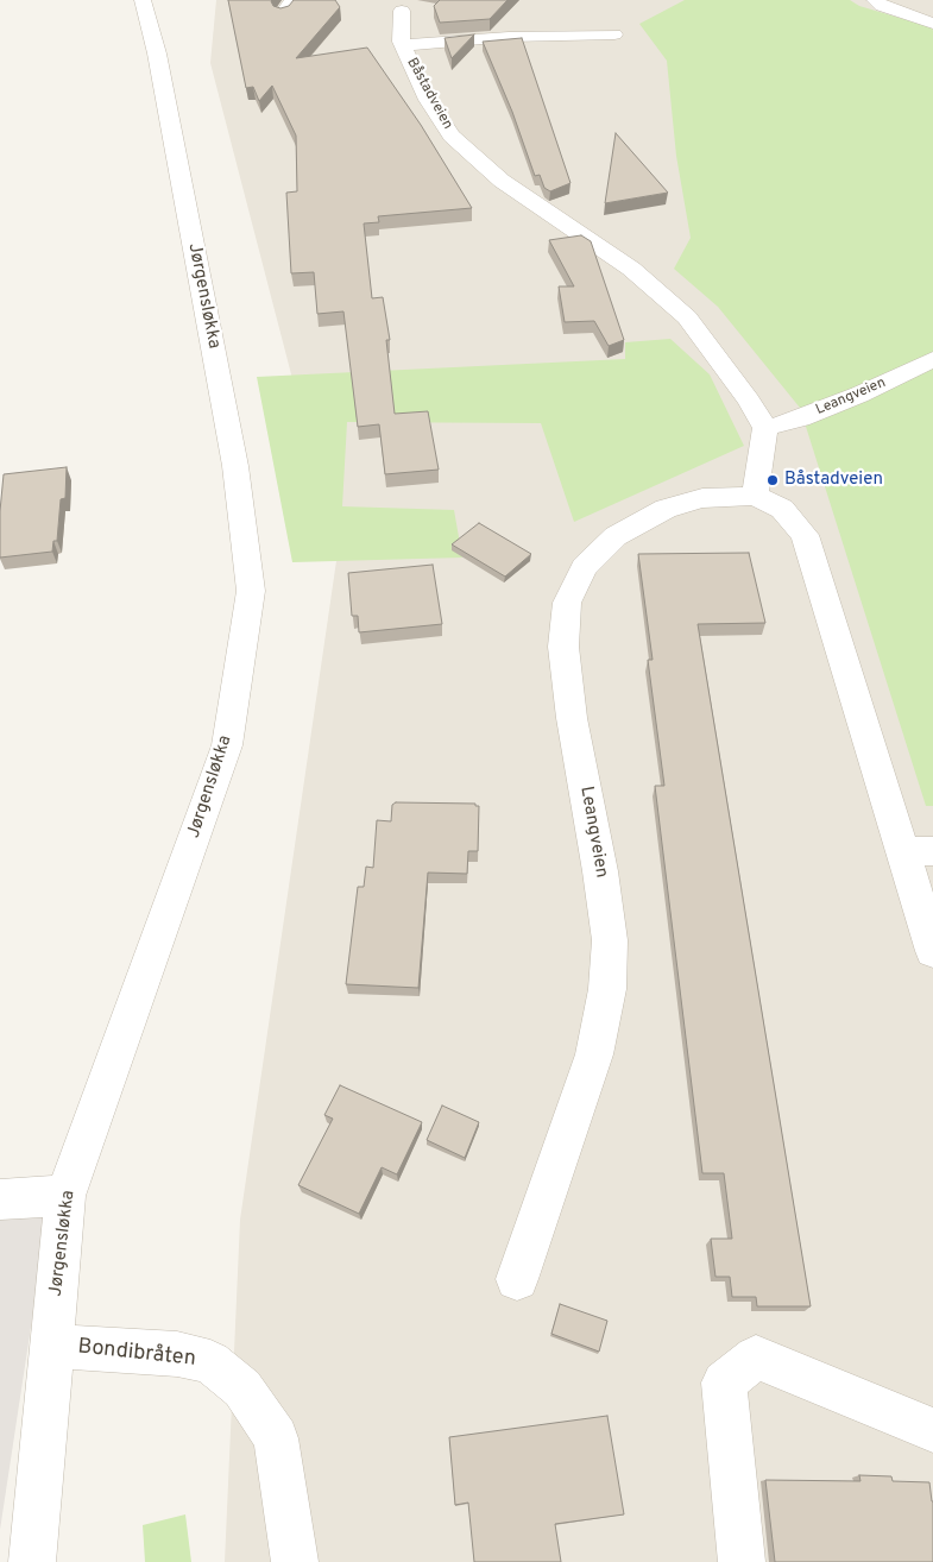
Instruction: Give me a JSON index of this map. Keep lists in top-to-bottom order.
{
  "streets": {
    "street": [
      "Båstadveien",
      "Jørgensløkka",
      "Leangveien",
      "Bondibråten"
    ]
  },
  "crossings": [
    ["Båstadveien", "Leangveien"],
    ["Jørgensløkka", "Bondibråten"]
  ],
  "places": ["Båstadveien"]
}
